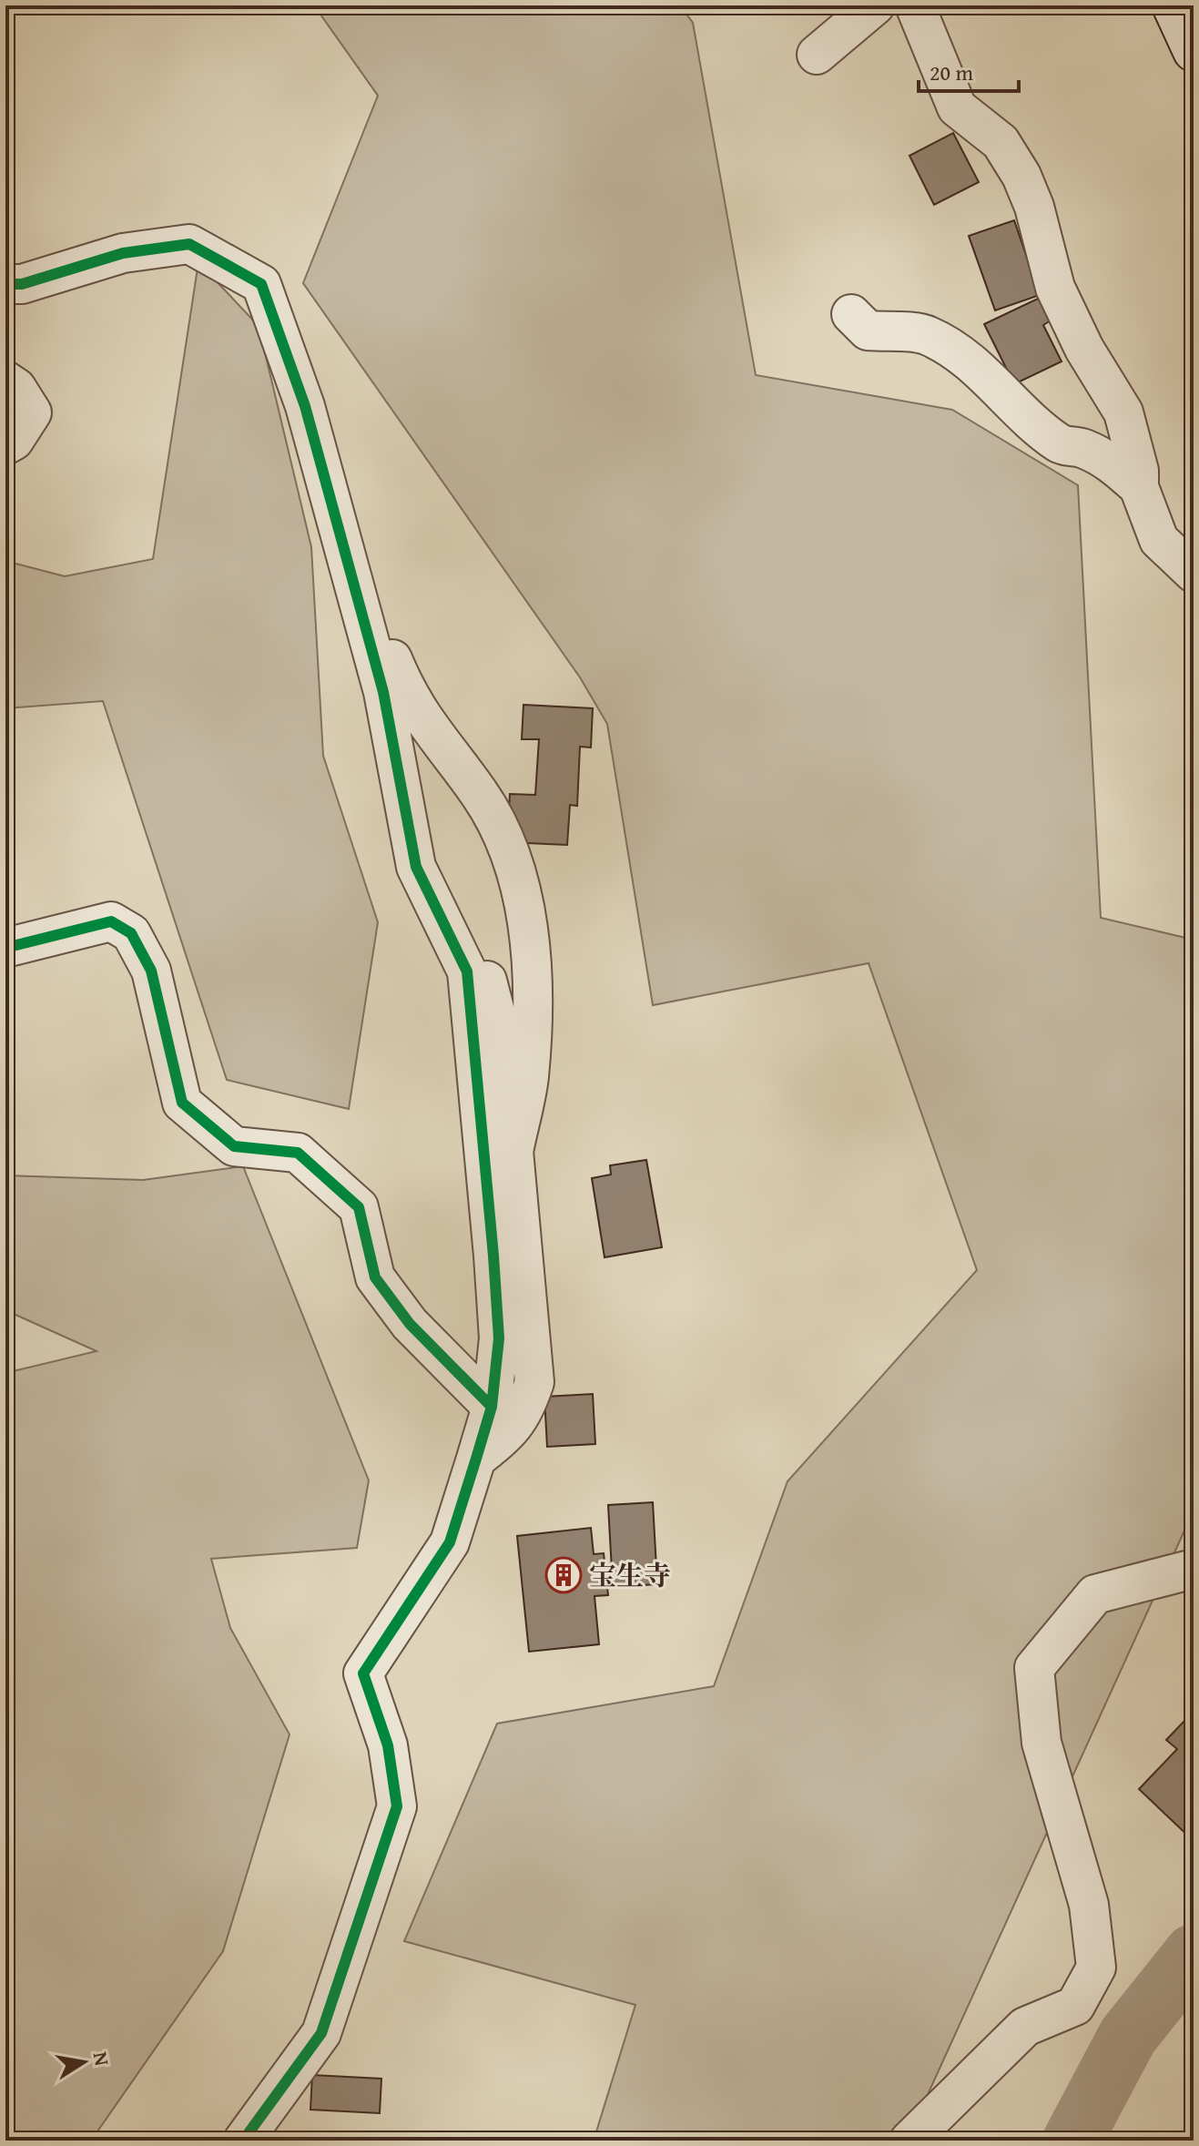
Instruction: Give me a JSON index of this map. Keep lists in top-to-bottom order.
{
  "places": {
    "building": ["宝生寺"]
  },
  "scale_bar": "20 m",
  "north": "right"
}
